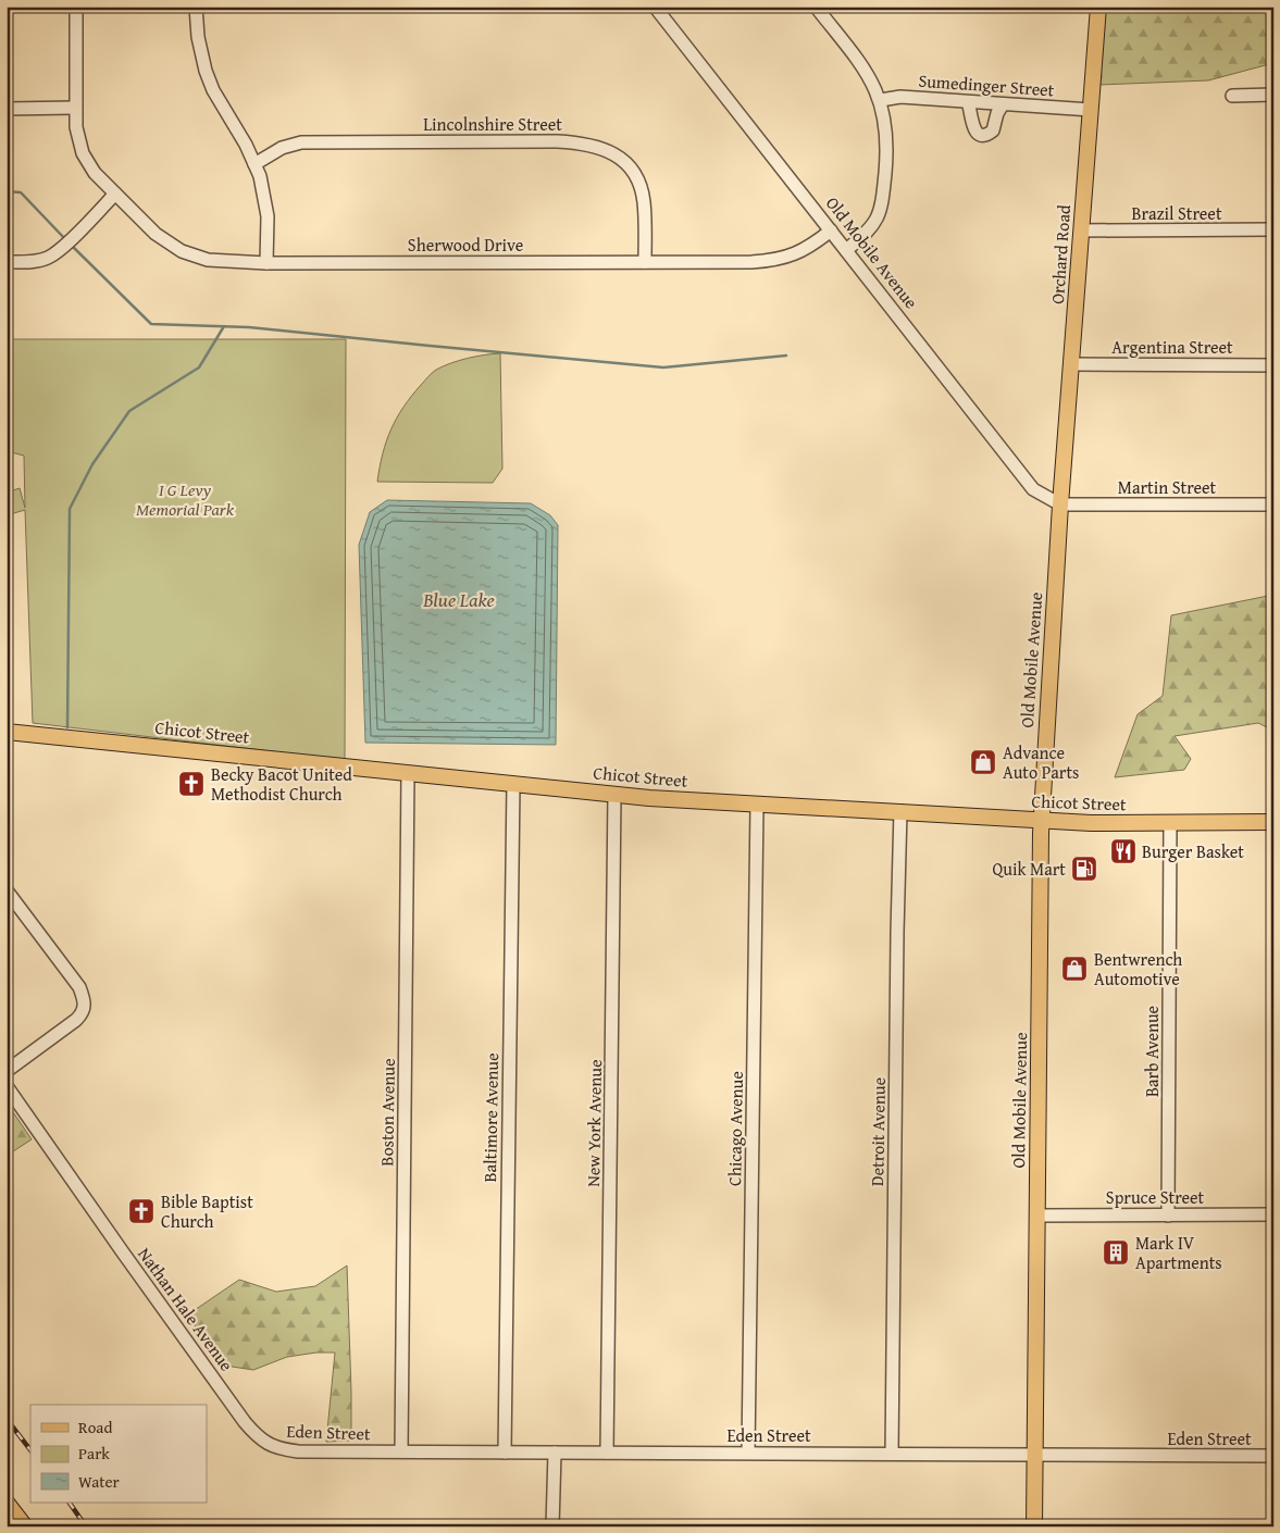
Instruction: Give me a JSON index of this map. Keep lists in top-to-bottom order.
{
  "streets": {
    "main road": ["Old Mobile Avenue", "Orchard Road", "Chicot Street"],
    "street": [
      "Sumedinger Street",
      "Lincolnshire Street",
      "Brazil Street",
      "Sherwood Drive",
      "Argentina Street",
      "Martin Street",
      "Barb Avenue",
      "Boston Avenue",
      "Baltimore Avenue",
      "New York Avenue",
      "Chicago Avenue",
      "Detroit Avenue",
      "Spruce Street",
      "Nathan Hale Avenue",
      "Eden Street"
    ]
  },
  "crossings": [
    ["Sumedinger Street", "Orchard Road"],
    ["Lincolnshire Street", "Sherwood Drive"],
    ["Brazil Street", "Orchard Road"],
    ["Sherwood Drive", "Old Mobile Avenue"],
    ["Old Mobile Avenue", "Orchard Road"],
    ["Old Mobile Avenue", "Martin Street"],
    ["Old Mobile Avenue", "Chicot Street"],
    ["Old Mobile Avenue", "Spruce Street"],
    ["Old Mobile Avenue", "Eden Street"],
    ["Orchard Road", "Argentina Street"],
    ["Orchard Road", "Martin Street"],
    ["Chicot Street", "Barb Avenue"],
    ["Chicot Street", "Boston Avenue"],
    ["Chicot Street", "Baltimore Avenue"],
    ["Chicot Street", "New York Avenue"],
    ["Chicot Street", "Chicago Avenue"],
    ["Chicot Street", "Detroit Avenue"],
    ["Barb Avenue", "Spruce Street"],
    ["Boston Avenue", "Eden Street"],
    ["Baltimore Avenue", "Eden Street"],
    ["New York Avenue", "Eden Street"],
    ["Chicago Avenue", "Eden Street"],
    ["Detroit Avenue", "Eden Street"],
    ["Nathan Hale Avenue", "Eden Street"]
  ],
  "water": ["Blue Lake"],
  "parks": ["I G Levy Memorial Park"],
  "places": {
    "shop": ["Advance Auto Parts", "Bentwrench Automotive"],
    "church": ["Becky Bacot United Methodist Church", "Bible Baptist Church"],
    "restaurant": ["Burger Basket"],
    "fuel station": ["Quik Mart"],
    "building": ["Mark IV Apartments"]
  },
  "legend": ["Road", "Park", "Water"]
}
